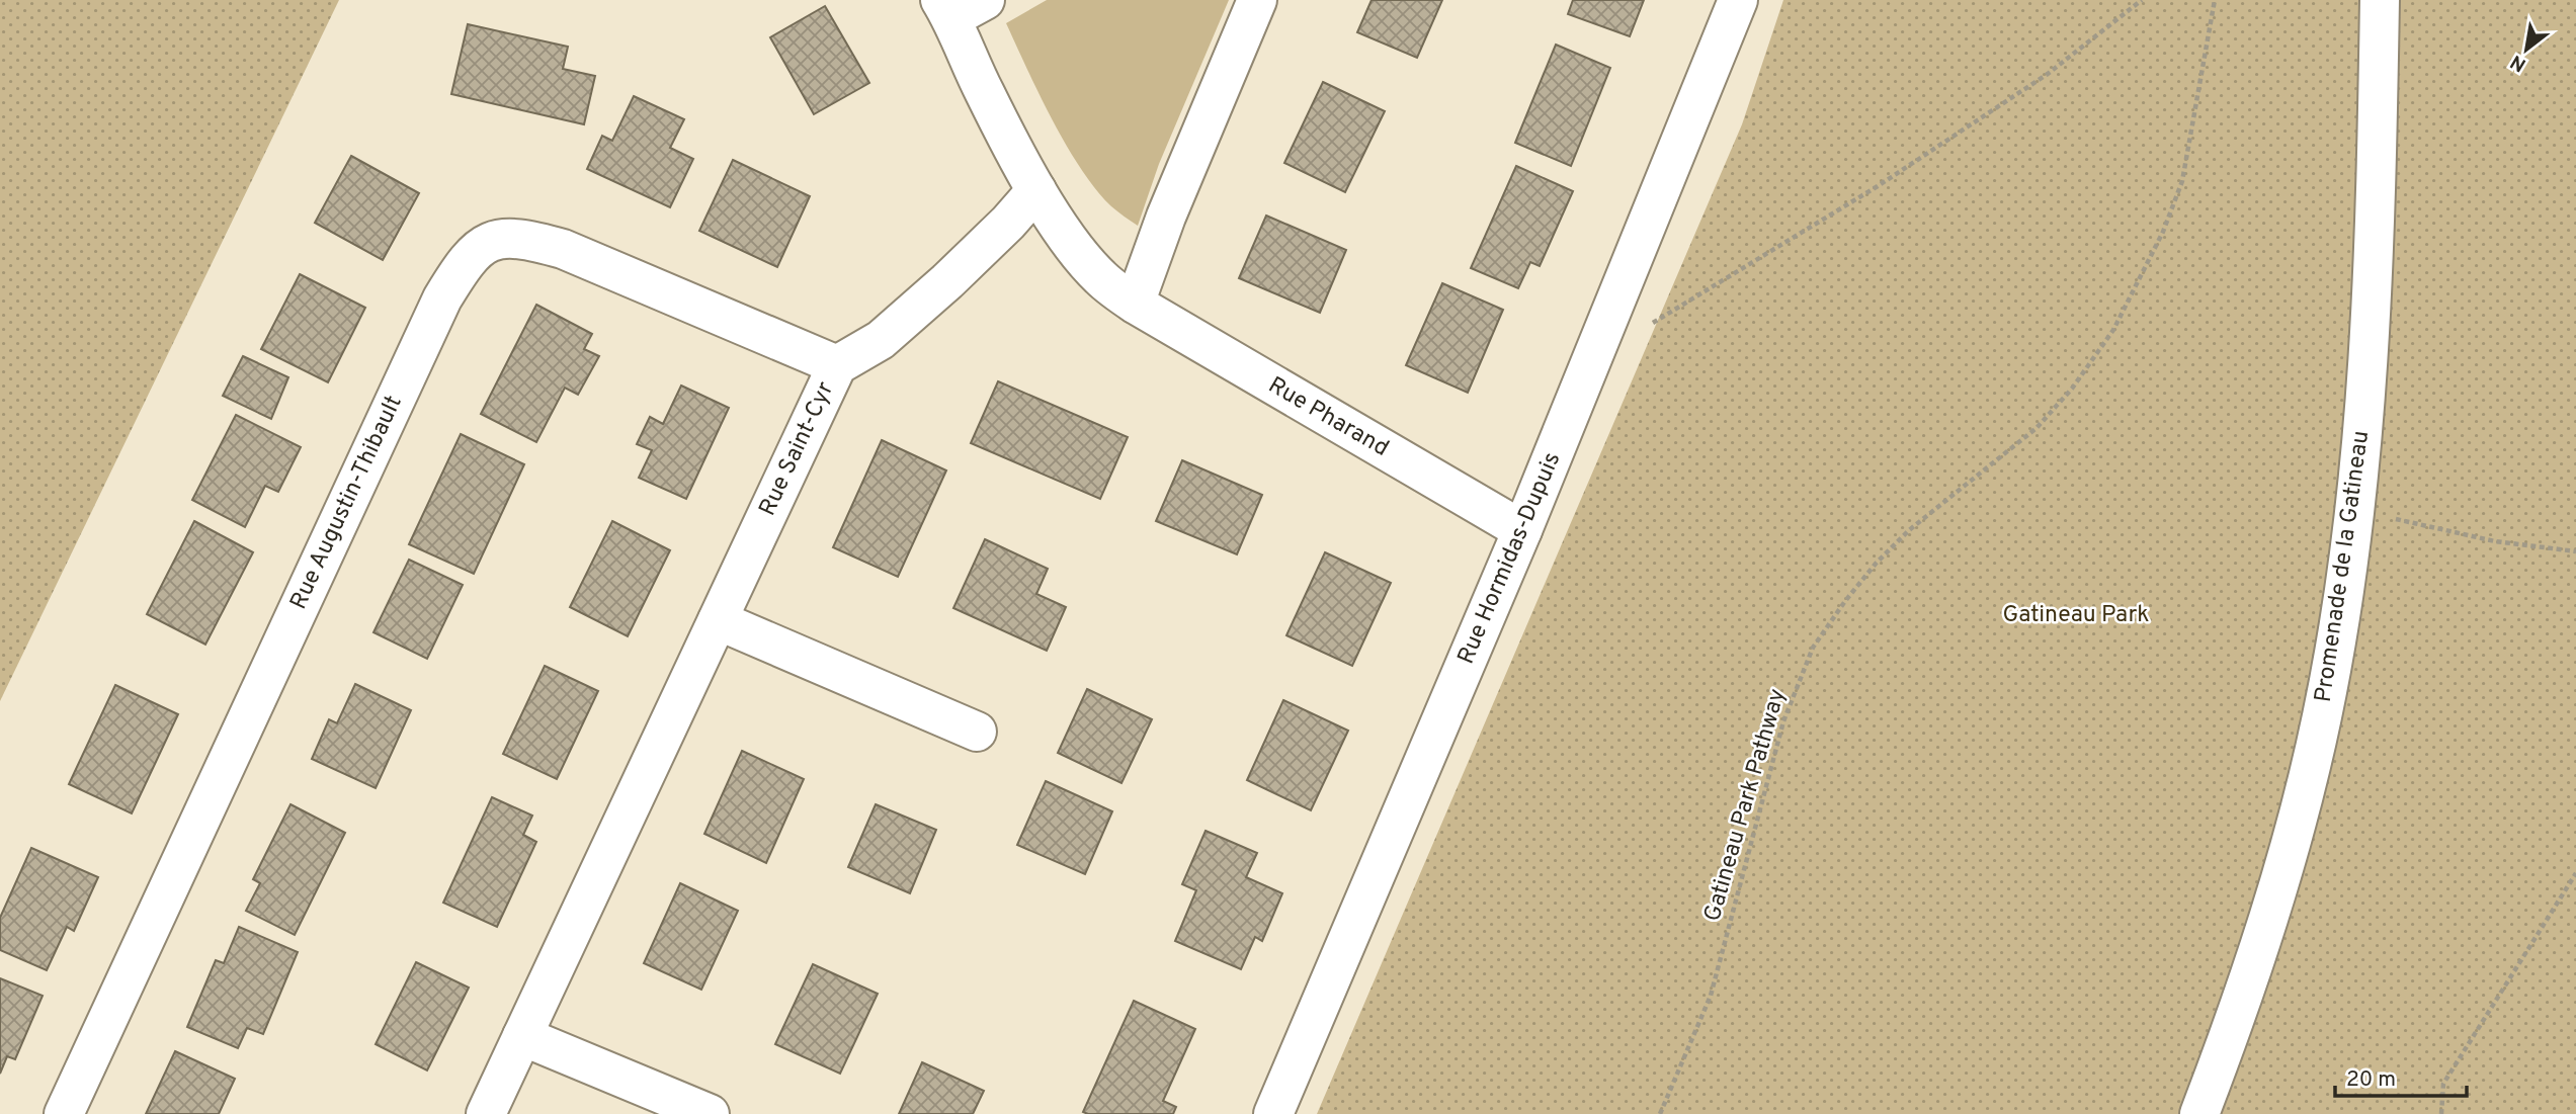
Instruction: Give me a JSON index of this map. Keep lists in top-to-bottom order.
{
  "streets": {
    "street": [
      "Rue Pharand",
      "Rue Saint-Cyr",
      "Rue Augustin-Thibault",
      "Rue Hormidas-Dupuis",
      "Promenade de la Gatineau"
    ],
    "path": ["Gatineau Park Pathway"]
  },
  "crossings": [
    ["Rue Pharand", "Rue Saint-Cyr"],
    ["Rue Pharand", "Rue Hormidas-Dupuis"],
    ["Rue Saint-Cyr", "Rue Augustin-Thibault"]
  ],
  "parks": ["Gatineau Park"],
  "scale_bar": "20 m",
  "north": "bottom left"
}
